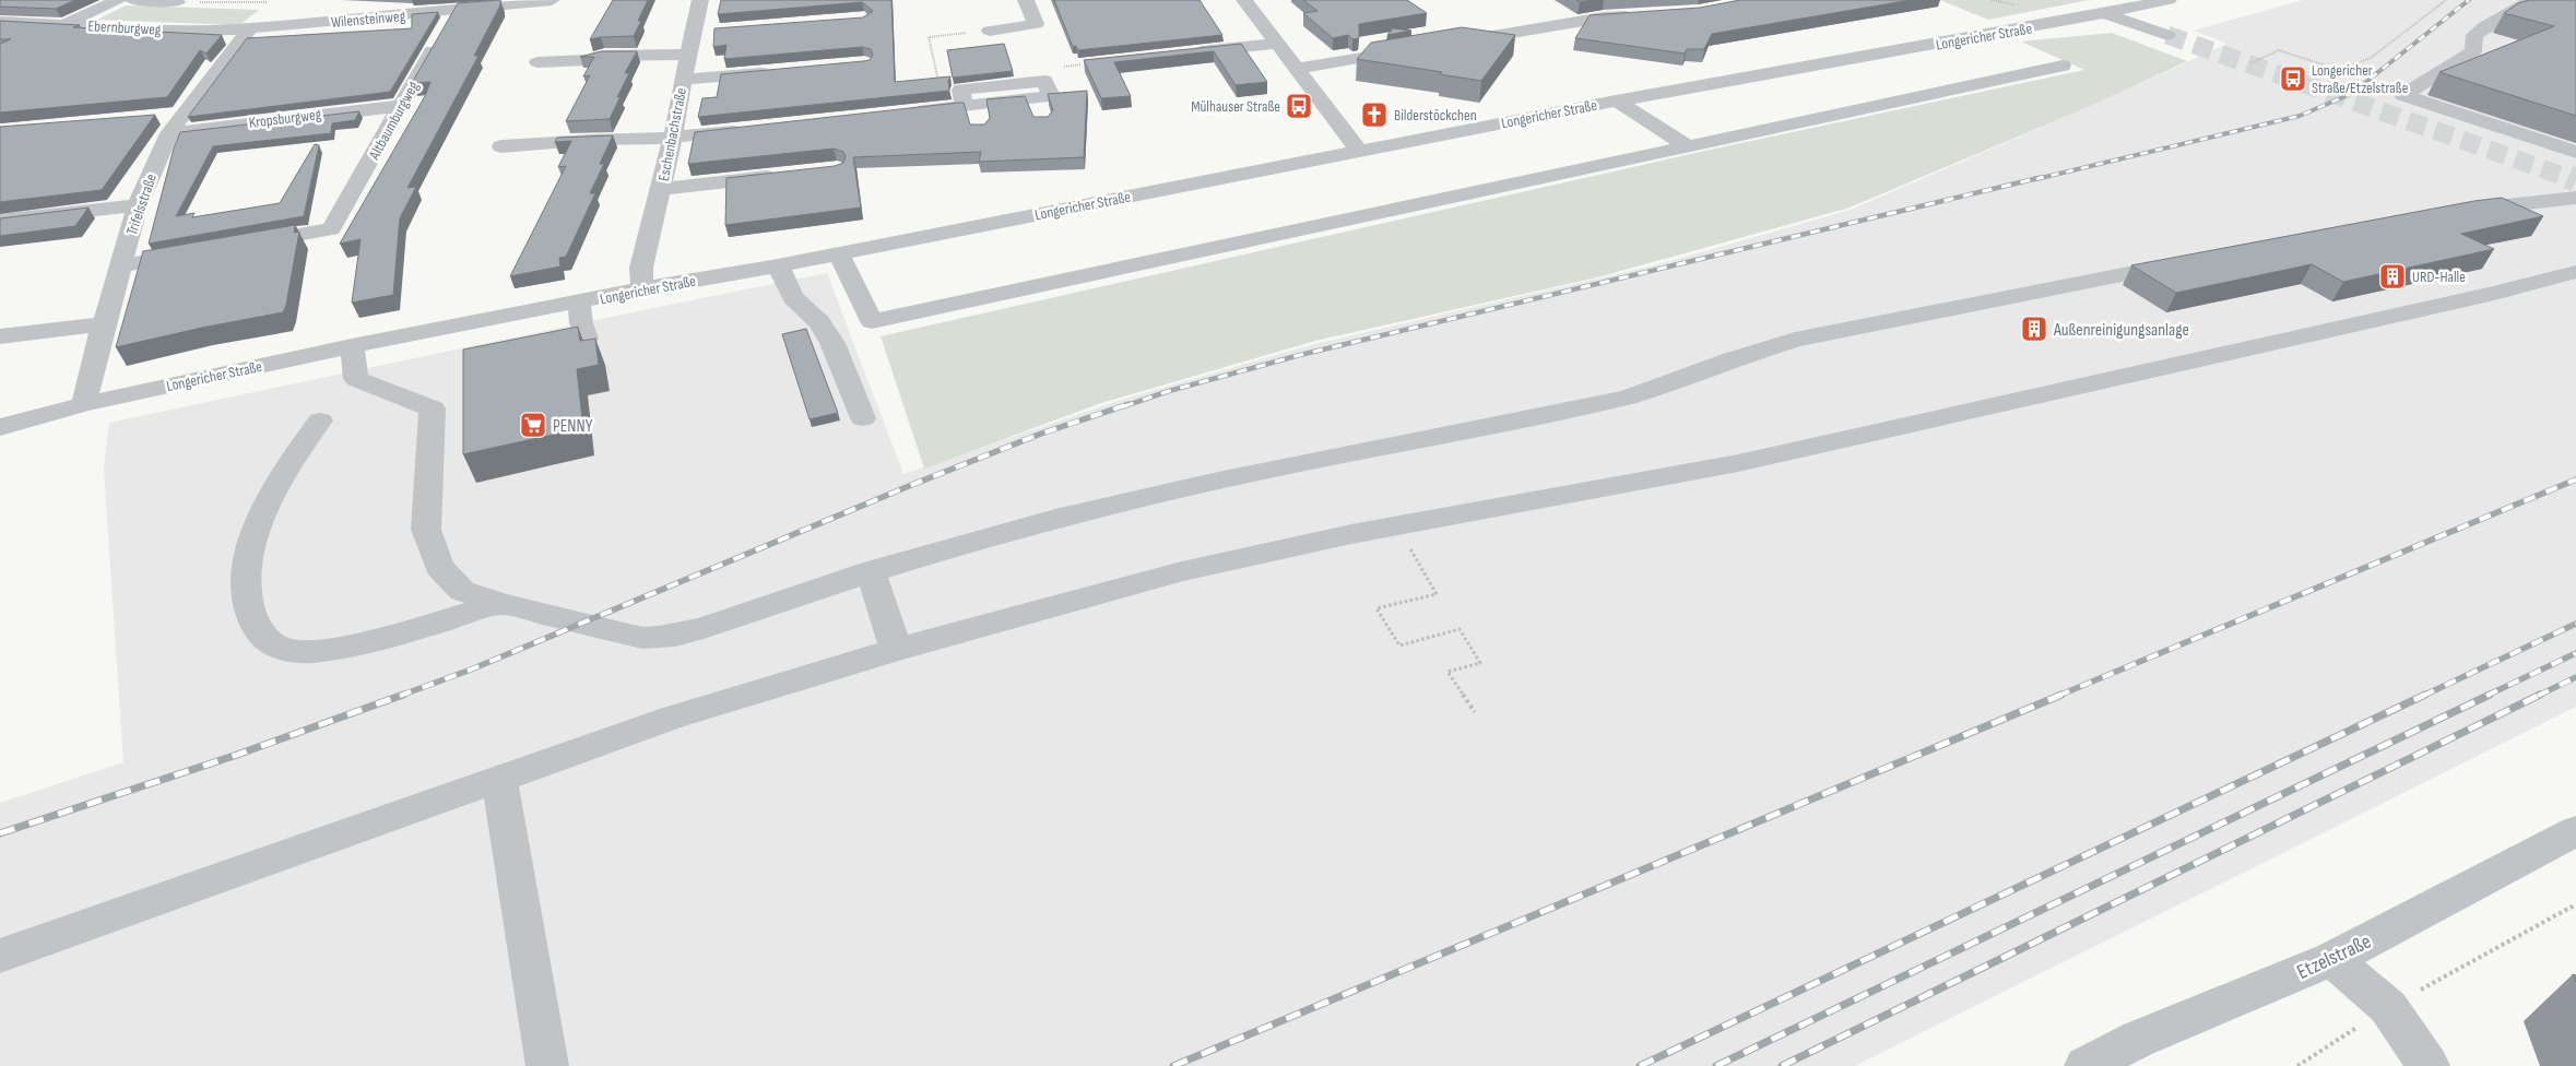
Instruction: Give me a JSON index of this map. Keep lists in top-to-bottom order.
{
  "streets": {
    "street": [
      "Wilensteinweg",
      "Ebernburgweg",
      "Longericher Straße",
      "Kropsburgweg",
      "Altbaumburgweg",
      "Eschenbachstraße",
      "Trifelsstraße",
      "Etzelstraße"
    ]
  },
  "crossings": [
    ["Wilensteinweg", "Ebernburgweg"],
    ["Wilensteinweg", "Altbaumburgweg"],
    ["Wilensteinweg", "Trifelsstraße"],
    ["Ebernburgweg", "Trifelsstraße"],
    ["Longericher Straße", "Eschenbachstraße"],
    ["Longericher Straße", "Trifelsstraße"],
    ["Kropsburgweg", "Altbaumburgweg"],
    ["Kropsburgweg", "Trifelsstraße"]
  ],
  "places": {
    "bus stop": ["Longericher Straße/Etzelstraße", "Mülhauser Straße"],
    "church": ["Bilderstöckchen"],
    "building": ["URD-Halle", "Außenreinigungsanlage"],
    "supermarket": ["PENNY"]
  }
}
